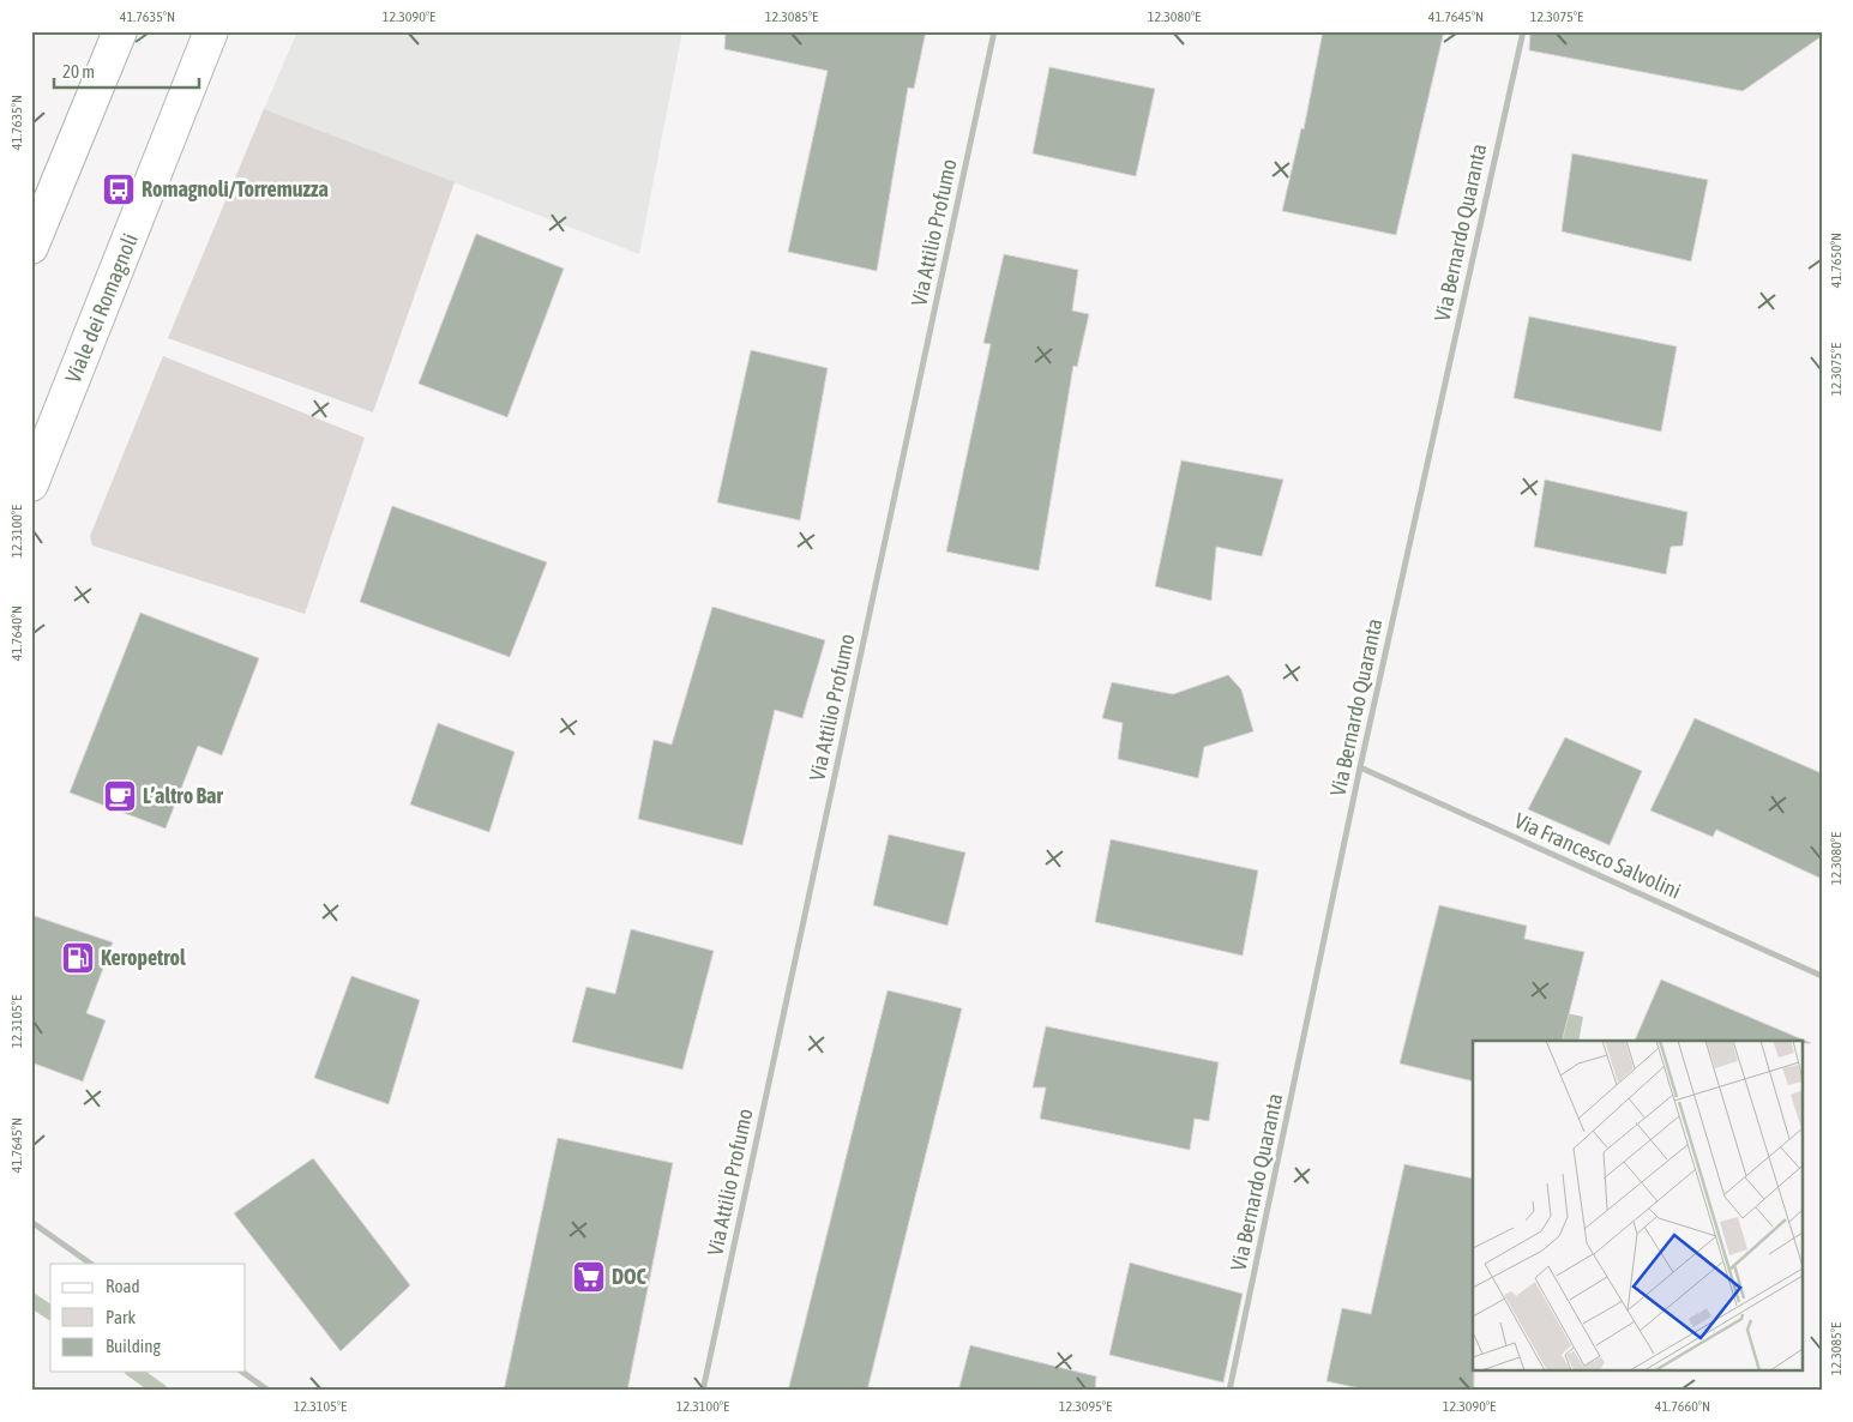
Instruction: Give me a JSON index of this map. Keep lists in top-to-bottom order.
{
  "streets": {
    "main road": ["Viale dei Romagnoli"],
    "street": ["Via Attilio Profumo", "Via Bernardo Quaranta", "Via Francesco Salvolini"]
  },
  "crossings": [
    ["Via Bernardo Quaranta", "Via Francesco Salvolini"]
  ],
  "places": {
    "bus stop": ["Romagnoli/Torremuzza"],
    "cafe": ["L’altro Bar"],
    "fuel station": ["Keropetrol"],
    "supermarket": ["DOC"]
  },
  "legend": ["Road", "Park", "Building"],
  "scale_bar": "20 m",
  "coordinates": [
    "41.7635°N",
    "12.3090°E",
    "12.3085°E",
    "12.3080°E",
    "41.7645°N",
    "12.3075°E",
    "41.7650°N",
    "12.3100°E",
    "41.7640°N",
    "12.3105°E",
    "12.3095°E",
    "41.7660°N"
  ]
}
